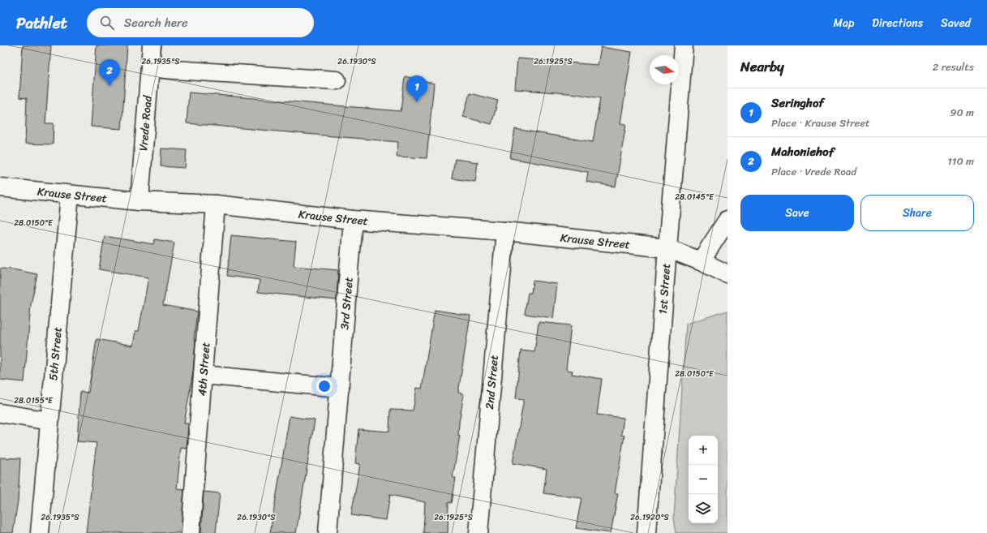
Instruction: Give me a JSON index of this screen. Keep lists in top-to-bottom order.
{
  "streets": {
    "street": [
      "Vrede Road",
      "Krause Street",
      "1st Street",
      "3rd Street",
      "5th Street",
      "4th Street",
      "2nd Street"
    ]
  },
  "crossings": [
    ["Vrede Road", "Krause Street"],
    ["Krause Street", "1st Street"],
    ["Krause Street", "3rd Street"],
    ["Krause Street", "5th Street"],
    ["Krause Street", "4th Street"],
    ["Krause Street", "2nd Street"]
  ],
  "north": "right",
  "page": {
    "header": "Pathlet",
    "search": "Search here",
    "nav": ["Map", "Directions", "Saved"],
    "heading": ["Nearby", "2 results"],
    "pins": ["2", "1"],
    "list": [
      {
        "mark": "1",
        "name": "Seringhof",
        "note": "Place · Krause Street",
        "value": "90 m"
      },
      {
        "mark": "2",
        "name": "Mahoniehof",
        "note": "Place · Vrede Road",
        "value": "110 m"
      }
    ],
    "buttons": ["Save", "Share"],
    "map_buttons": ["+", "−"]
  },
  "coordinates": [
    "26.1935°S",
    "26.1930°S",
    "26.1925°S",
    "28.0145°E",
    "28.0150°E",
    "28.0155°E",
    "26.1920°S"
  ]
}
